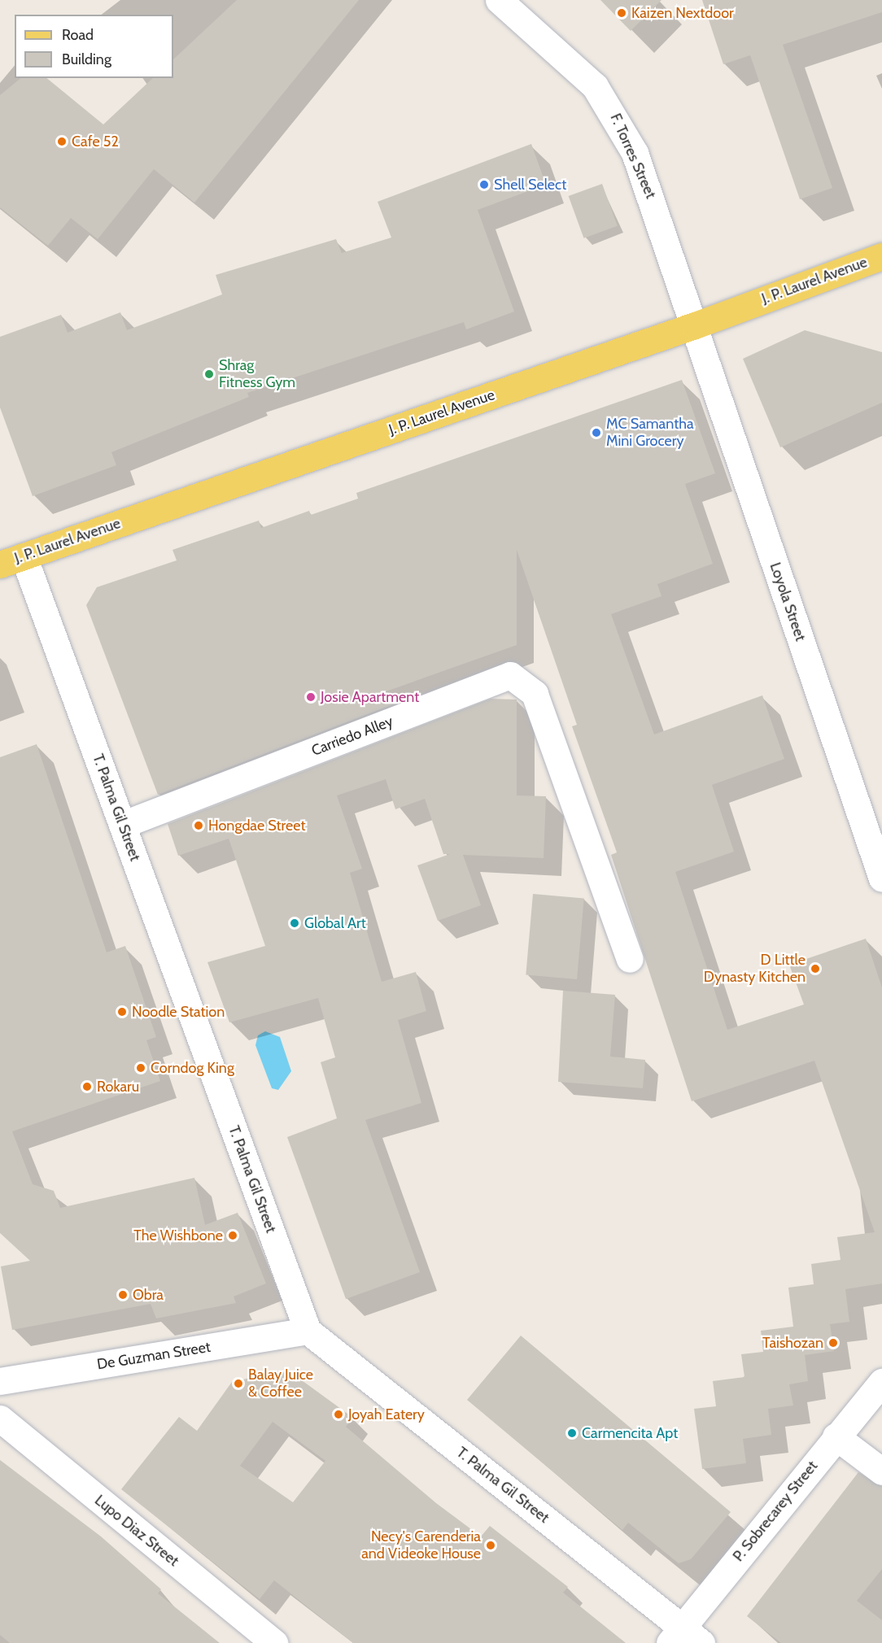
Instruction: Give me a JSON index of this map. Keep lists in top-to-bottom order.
{
  "streets": {
    "main road": ["J. P. Laurel Avenue"],
    "street": [
      "F. Torres Street",
      "Loyola Street",
      "Carriedo Alley",
      "T. Palma Gil Street",
      "De Guzman Street",
      "P. Sobrecarey Street",
      "Lupo Diaz Street"
    ]
  },
  "crossings": [
    ["F. Torres Street", "J. P. Laurel Avenue"],
    ["F. Torres Street", "Loyola Street"],
    ["J. P. Laurel Avenue", "Loyola Street"],
    ["J. P. Laurel Avenue", "T. Palma Gil Street"],
    ["Carriedo Alley", "T. Palma Gil Street"],
    ["T. Palma Gil Street", "De Guzman Street"],
    ["T. Palma Gil Street", "P. Sobrecarey Street"]
  ],
  "places": [
    "Kaizen Nextdoor",
    "Cafe 52",
    "Shell Select",
    "Shrag Fitness Gym",
    "MC Samantha Mini Grocery",
    "Josie Apartment",
    "Hongdae Street",
    "Global Art",
    "D Little Dynasty Kitchen",
    "Noodle Station",
    "Corndog King",
    "Rokaru",
    "The Wishbone",
    "Obra",
    "Taishozan",
    "Balay Juice & Coffee",
    "Joyah Eatery",
    "Carmencita Apt",
    "Necy's Carenderia and Videoke House"
  ],
  "legend": ["Road", "Building"]
}
